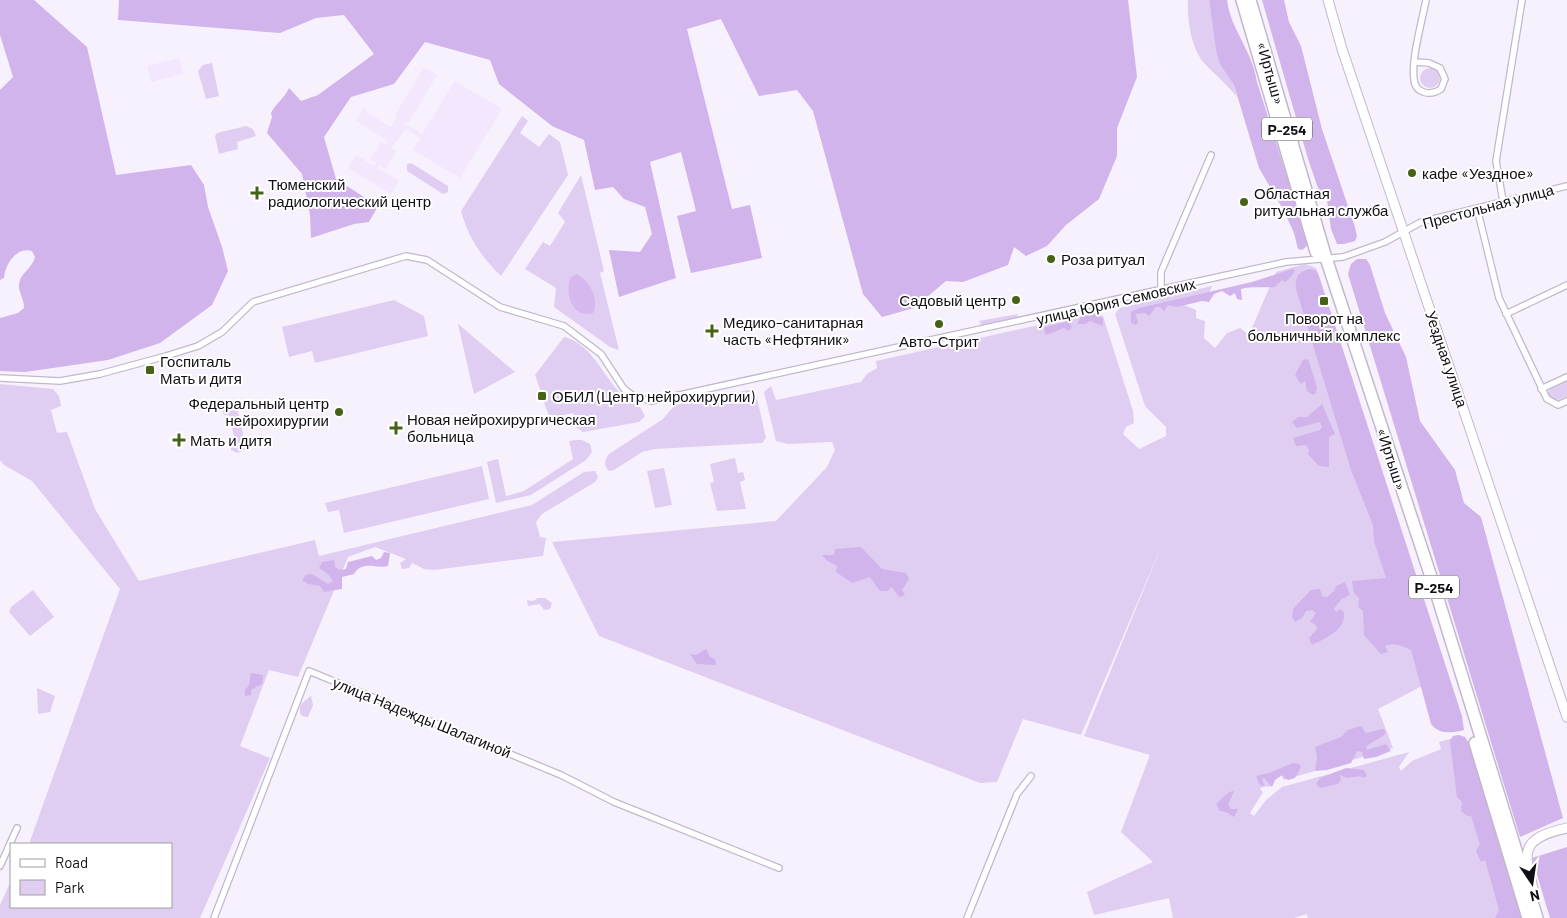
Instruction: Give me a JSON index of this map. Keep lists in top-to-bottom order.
{
  "streets": {
    "highway": ["«Иртыш»", "Р-254"],
    "street": [
      "Престольная улица",
      "улица Юрия Семовских",
      "Уездная улица",
      "улица Надежды Шалагиной"
    ]
  },
  "crossings": [
    ["«Иртыш»", "Престольная улица"],
    ["«Иртыш»", "улица Юрия Семовских"],
    ["Престольная улица", "улица Юрия Семовских"],
    ["Престольная улица", "Уездная улица"]
  ],
  "places": {
    "other": [
      "кафе «Уездное»",
      "Областная ритуальная служба",
      "Роза ритуал",
      "Садовый центр",
      "Авто-Стрит",
      "Федеральный центр нейрохирургии"
    ],
    "health": [
      "Тюменский радиологический центр",
      "Медико–санитарная часть «Нефтяник»",
      "Новая нейрохирургическая больница",
      "Мать и дитя"
    ],
    "transit": ["Поворот на больничный комплекс", "Госпиталь Мать и дитя", "ОБИЛ (Центр нейрохирургии)"]
  },
  "legend": ["Road", "Park"],
  "north": "bottom"
}
